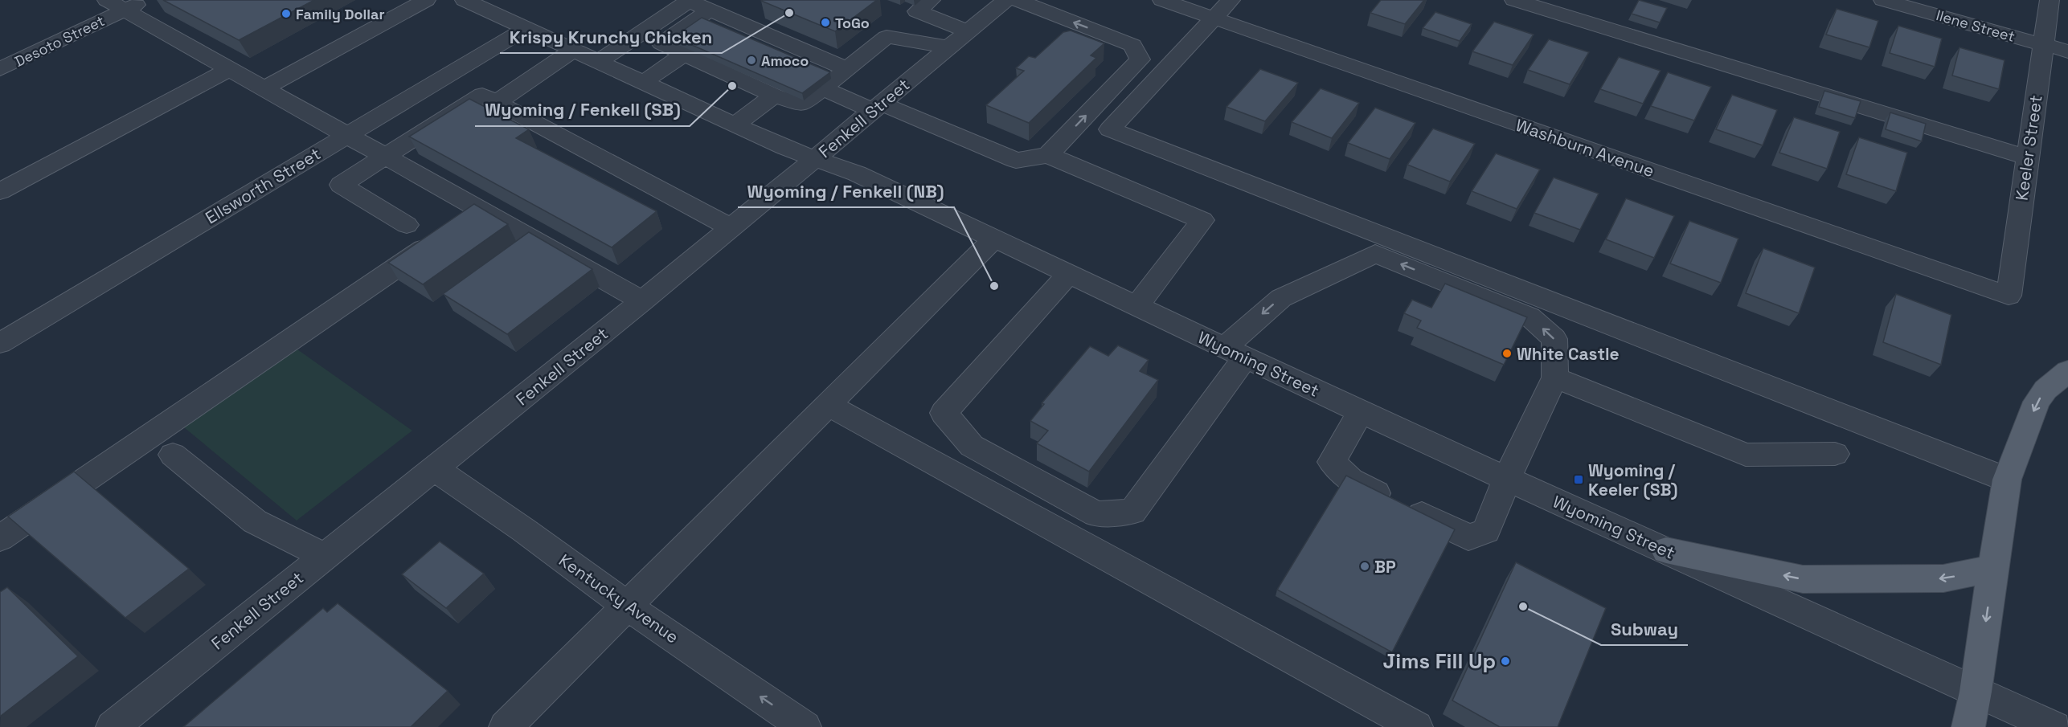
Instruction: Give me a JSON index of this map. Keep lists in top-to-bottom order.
{
  "streets": {
    "street": [
      "Ilene Street",
      "Desoto Street",
      "Fenkell Street",
      "Washburn Avenue",
      "Keeler Street",
      "Ellsworth Street",
      "Wyoming Street",
      "Kentucky Avenue"
    ]
  },
  "crossings": [
    ["Ilene Street", "Keeler Street"],
    ["Fenkell Street", "Wyoming Street"],
    ["Fenkell Street", "Kentucky Avenue"],
    ["Washburn Avenue", "Keeler Street"],
    ["Ellsworth Street", "Wyoming Street"]
  ],
  "one_way": ["Kentucky Avenue"],
  "places": {
    "other": [
      "Krispy Krunchy Chicken",
      "Family Dollar",
      "ToGo",
      "Amoco",
      "Wyoming / Fenkell (SB)",
      "Wyoming / Fenkell (NB)",
      "White Castle",
      "BP",
      "Subway",
      "Jims Fill Up"
    ],
    "transit": ["Wyoming / Keeler (SB)"]
  }
}
